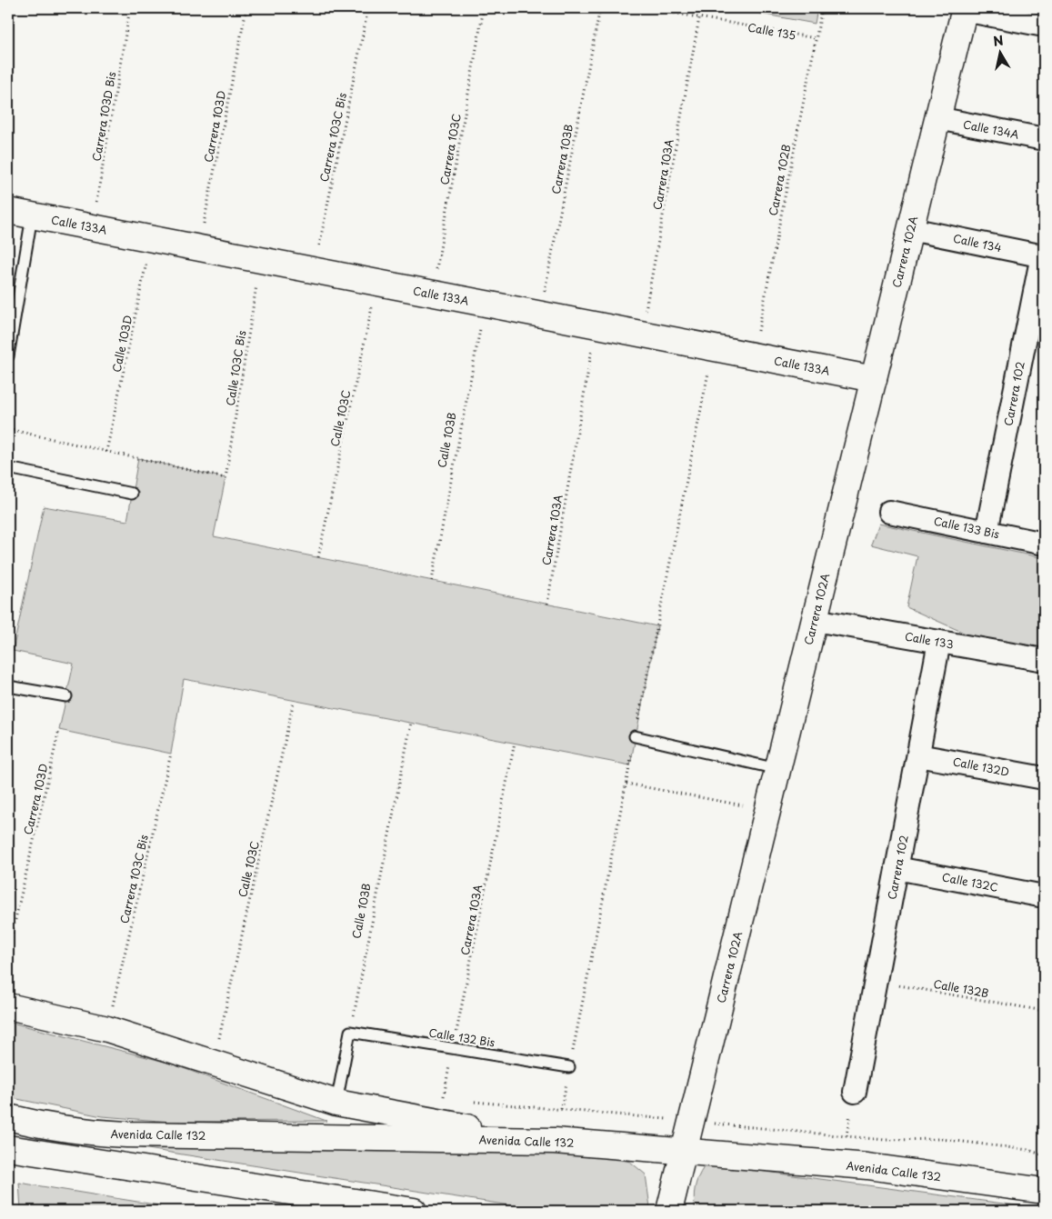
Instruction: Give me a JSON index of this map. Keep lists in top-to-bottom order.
{
  "streets": {
    "street": [
      "Calle 134A",
      "Calle 133A",
      "Calle 134",
      "Carrera 102A",
      "Carrera 102",
      "Calle 133 Bis",
      "Calle 133",
      "Calle 132D",
      "Calle 132C",
      "Avenida Calle 132"
    ],
    "lane": ["Calle 132 Bis"],
    "path": [
      "Calle 135",
      "Carrera 103D Bis",
      "Carrera 103D",
      "Carrera 103C Bis",
      "Carrera 103C",
      "Carrera 103B",
      "Carrera 103A",
      "Carrera 102B",
      "Calle 103D",
      "Calle 103C Bis",
      "Calle 103C",
      "Calle 103B",
      "Calle 132B"
    ]
  },
  "crossings": [
    ["Calle 135", "Carrera 103A"],
    ["Calle 135", "Carrera 102B"],
    ["Carrera 103D Bis", "Calle 133A"],
    ["Carrera 103D", "Calle 133A"],
    ["Calle 134A", "Carrera 102A"],
    ["Carrera 103C Bis", "Calle 133A"],
    ["Carrera 103C", "Calle 133A"],
    ["Carrera 103B", "Calle 133A"],
    ["Carrera 103A", "Calle 133A"],
    ["Carrera 103A", "Calle 132 Bis"],
    ["Carrera 102B", "Calle 133A"],
    ["Calle 133A", "Carrera 102A"],
    ["Calle 133A", "Calle 103D"],
    ["Calle 133A", "Calle 103C Bis"],
    ["Calle 133A", "Calle 103C"],
    ["Calle 133A", "Calle 103B"],
    ["Calle 134", "Carrera 102A"],
    ["Calle 134", "Carrera 102"],
    ["Carrera 102A", "Calle 133"],
    ["Carrera 102A", "Avenida Calle 132"],
    ["Calle 103D", "Calle 103C Bis"],
    ["Carrera 102", "Calle 133 Bis"],
    ["Carrera 102", "Calle 133"],
    ["Carrera 102", "Calle 132D"],
    ["Carrera 102", "Calle 132C"],
    ["Carrera 102", "Calle 132B"],
    ["Calle 103B", "Calle 132 Bis"]
  ],
  "north": "top"
}
